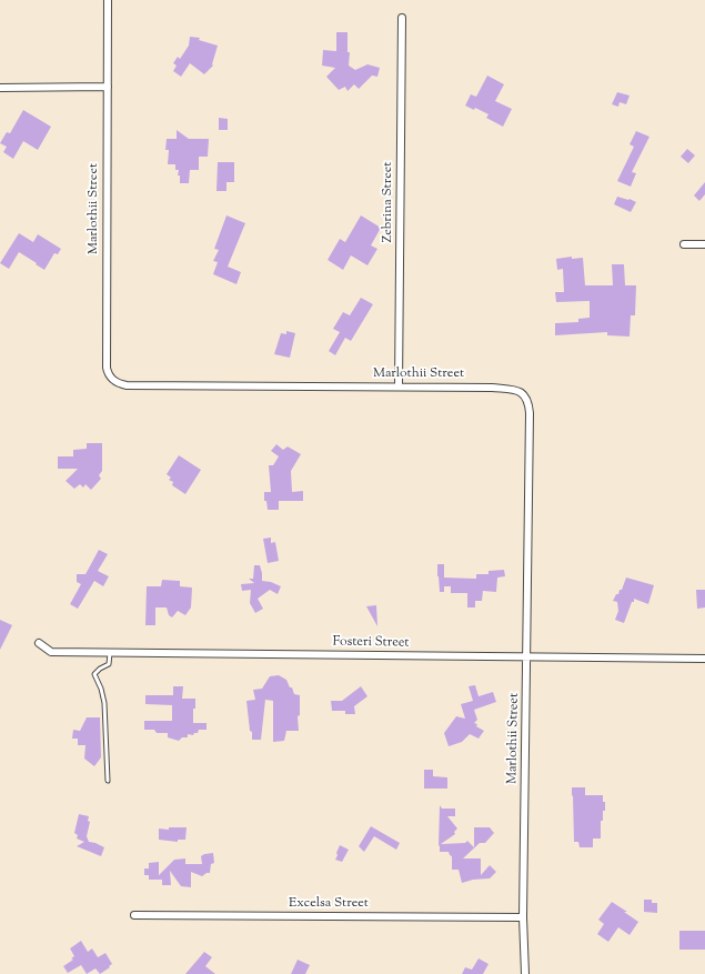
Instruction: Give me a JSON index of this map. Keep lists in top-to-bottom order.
{
  "streets": {
    "street": [
      "Zebrina Street",
      "Marlothii Street",
      "Fosteri Street",
      "Excelsa Street"
    ]
  },
  "crossings": [
    ["Zebrina Street", "Marlothii Street"],
    ["Marlothii Street", "Fosteri Street"],
    ["Marlothii Street", "Excelsa Street"]
  ]
}
